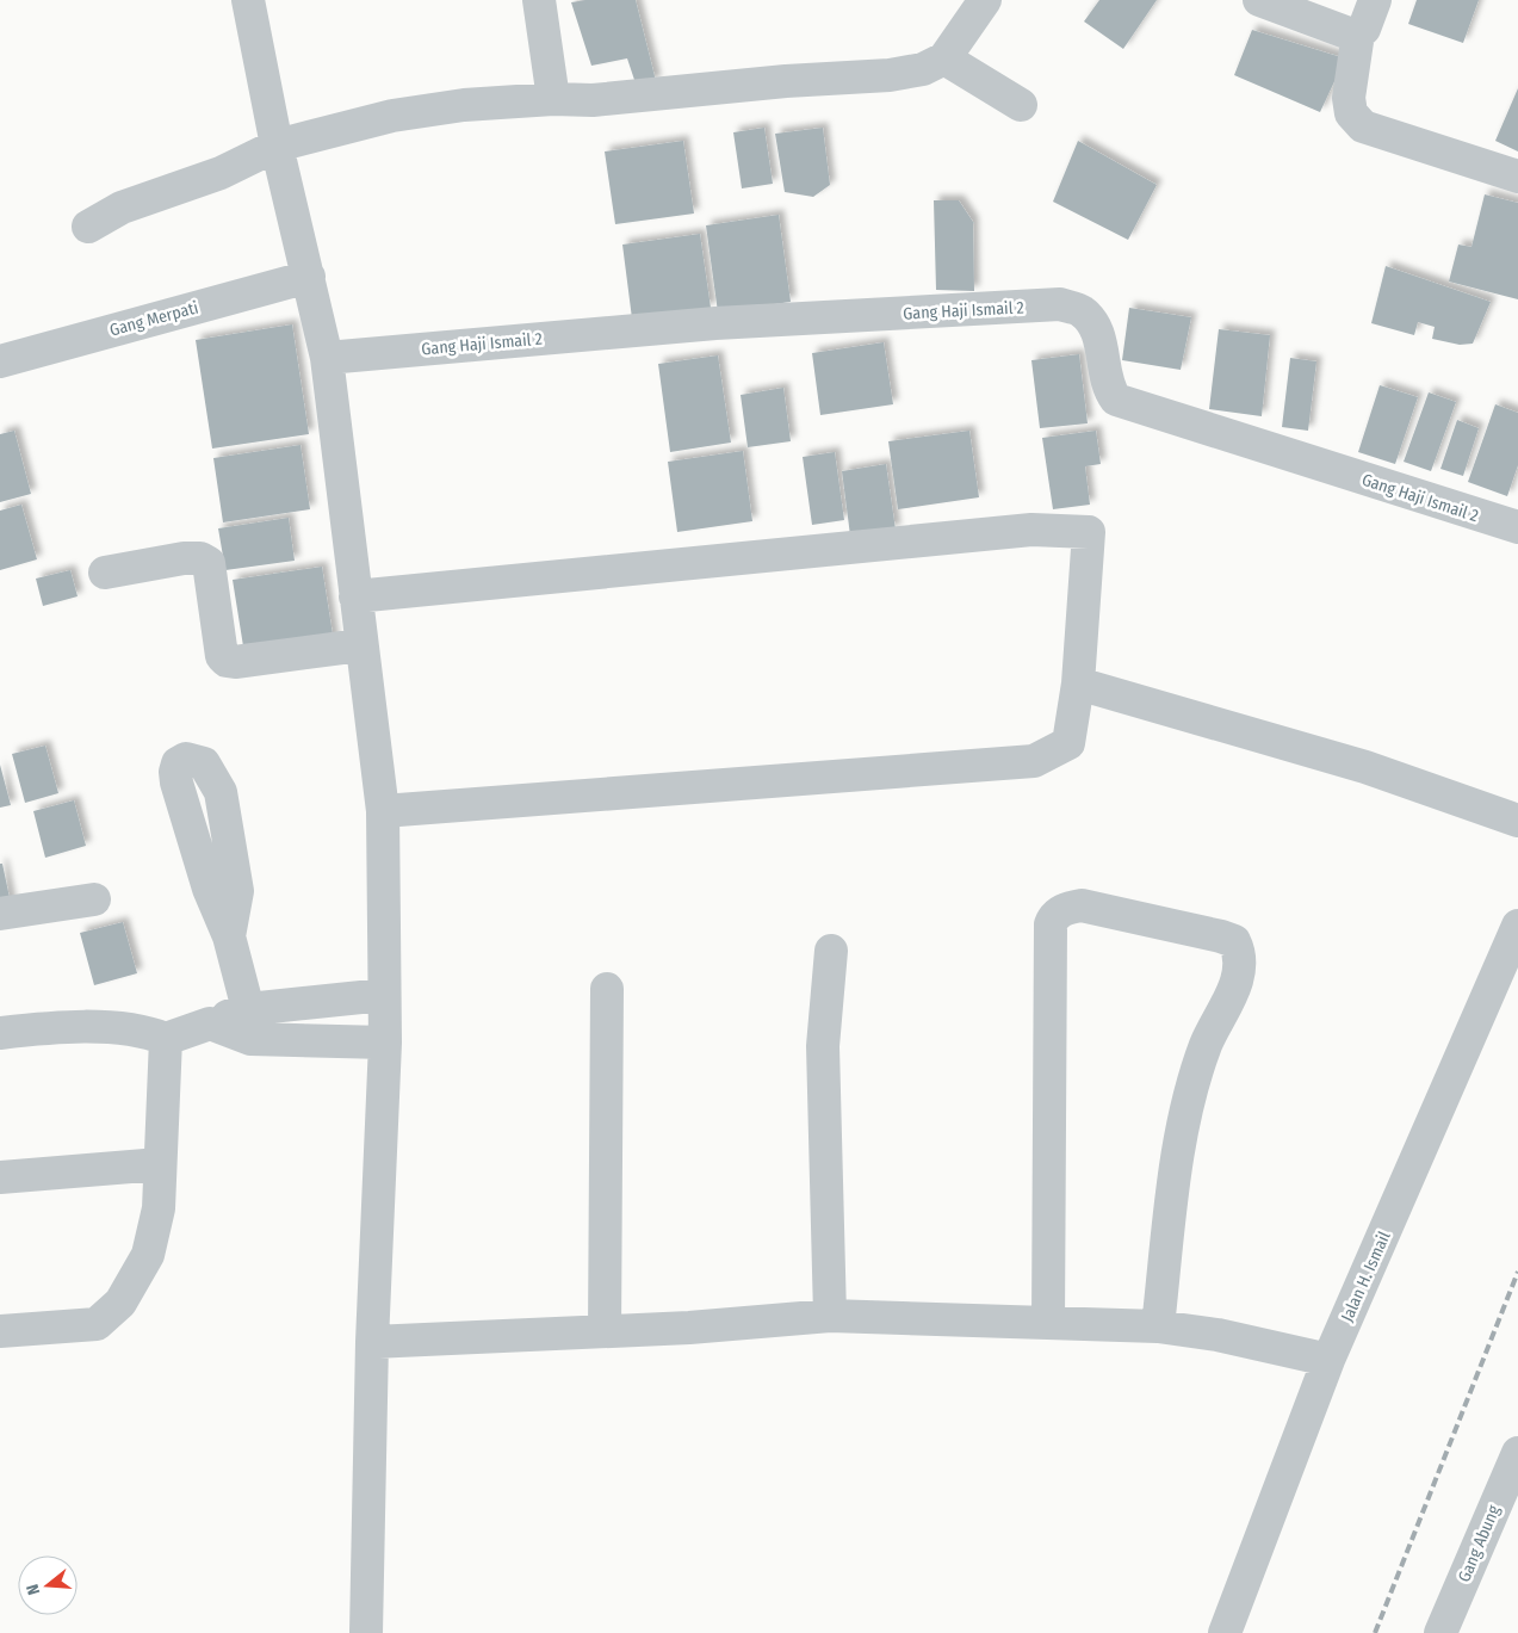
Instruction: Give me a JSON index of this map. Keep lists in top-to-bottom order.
{
  "streets": {
    "street": [
      "Gang Haji Ismail 2",
      "Gang Merpati",
      "Jalan H. Ismail",
      "Gang Abung"
    ]
  },
  "north": "left"
}
